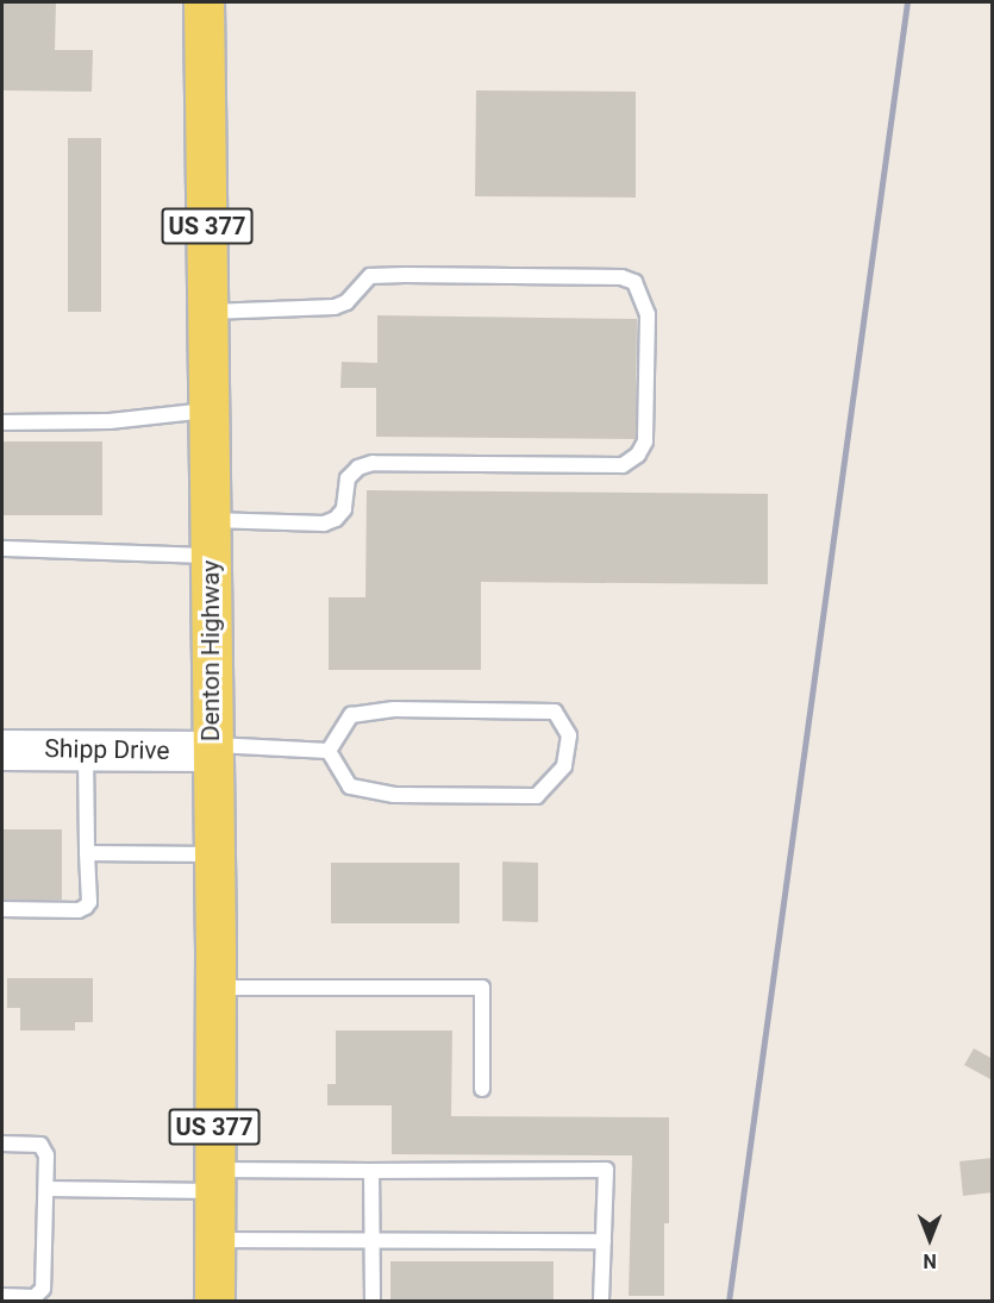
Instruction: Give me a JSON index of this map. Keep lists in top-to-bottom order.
{
  "streets": {
    "main road": ["US 377", "Denton Highway"],
    "street": ["Shipp Drive"]
  },
  "crossings": [
    ["Denton Highway", "Shipp Drive"]
  ],
  "north": "bottom"
}
